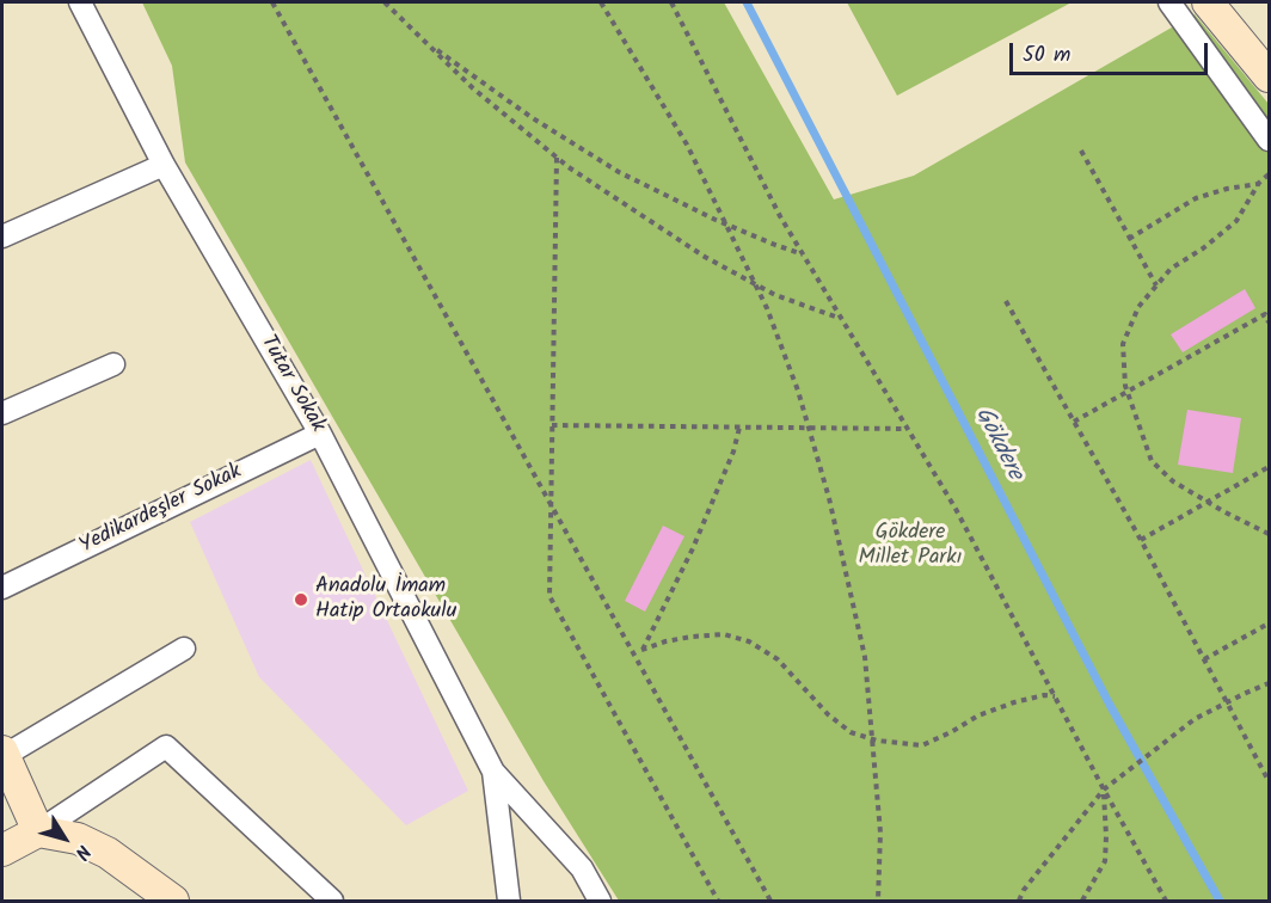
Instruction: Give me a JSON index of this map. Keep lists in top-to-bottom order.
{
  "streets": {
    "street": ["Tutar Sokak", "Yedikardeşler Sokak"]
  },
  "crossings": [
    ["Tutar Sokak", "Yedikardeşler Sokak"]
  ],
  "water": ["Gökdere"],
  "parks": ["Gökdere Millet Parkı"],
  "places": ["Anadolu İmam Hatip Ortaokulu"],
  "scale_bar": "50 m",
  "north": "bottom right"
}
